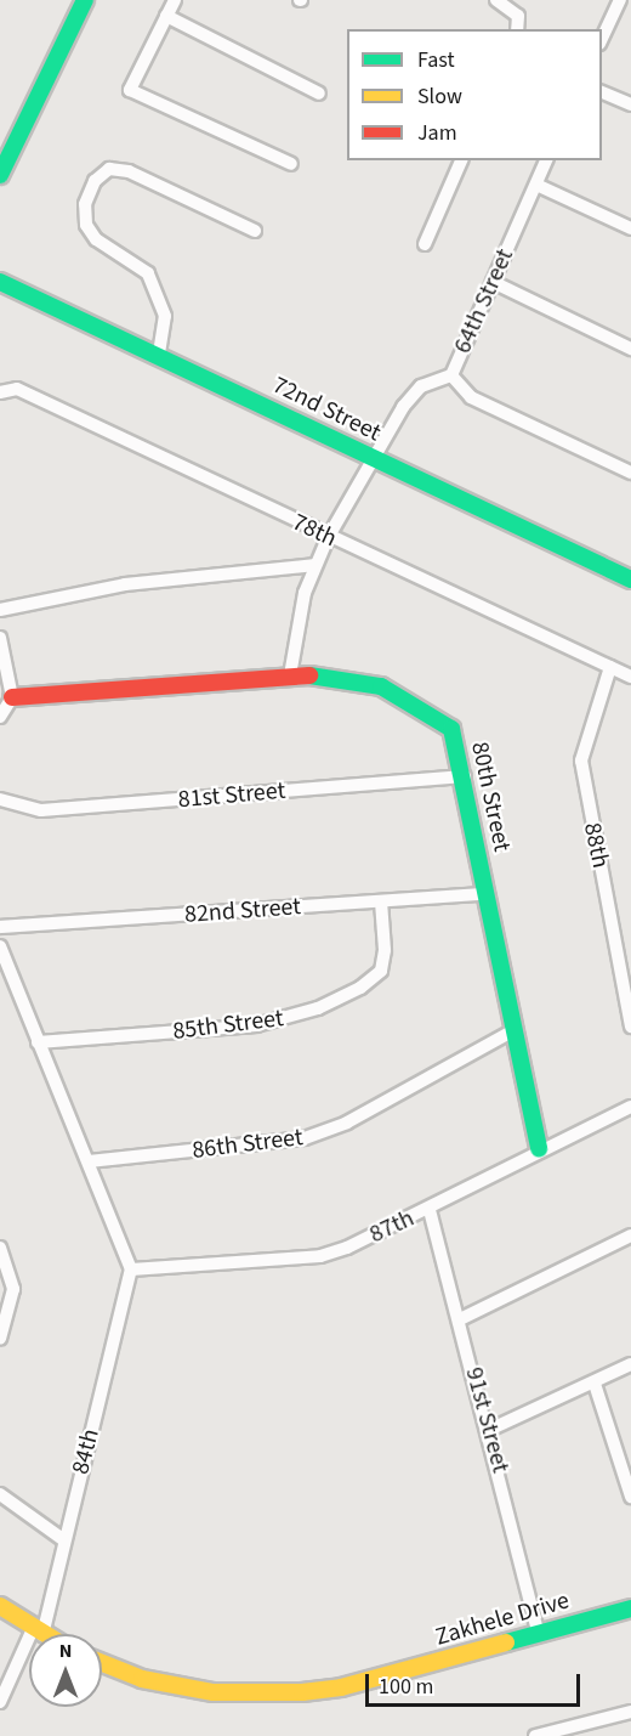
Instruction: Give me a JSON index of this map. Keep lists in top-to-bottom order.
{
  "streets": {
    "street": [
      "64th Street",
      "72nd Street",
      "78th",
      "81st Street",
      "80th Street",
      "88th",
      "82nd Street",
      "85th Street",
      "86th Street",
      "87th",
      "91st Street",
      "84th",
      "Zakhele Drive"
    ]
  },
  "crossings": [
    ["64th Street", "72nd Street"],
    ["64th Street", "78th"],
    ["64th Street", "80th Street"],
    ["78th", "88th"],
    ["81st Street", "80th Street"],
    ["80th Street", "82nd Street"],
    ["80th Street", "86th Street"],
    ["80th Street", "87th"],
    ["82nd Street", "85th Street"],
    ["87th", "91st Street"],
    ["87th", "84th"],
    ["91st Street", "Zakhele Drive"]
  ],
  "legend": ["Fast", "Slow", "Jam"],
  "scale_bar": "100 m",
  "north": "top"
}
